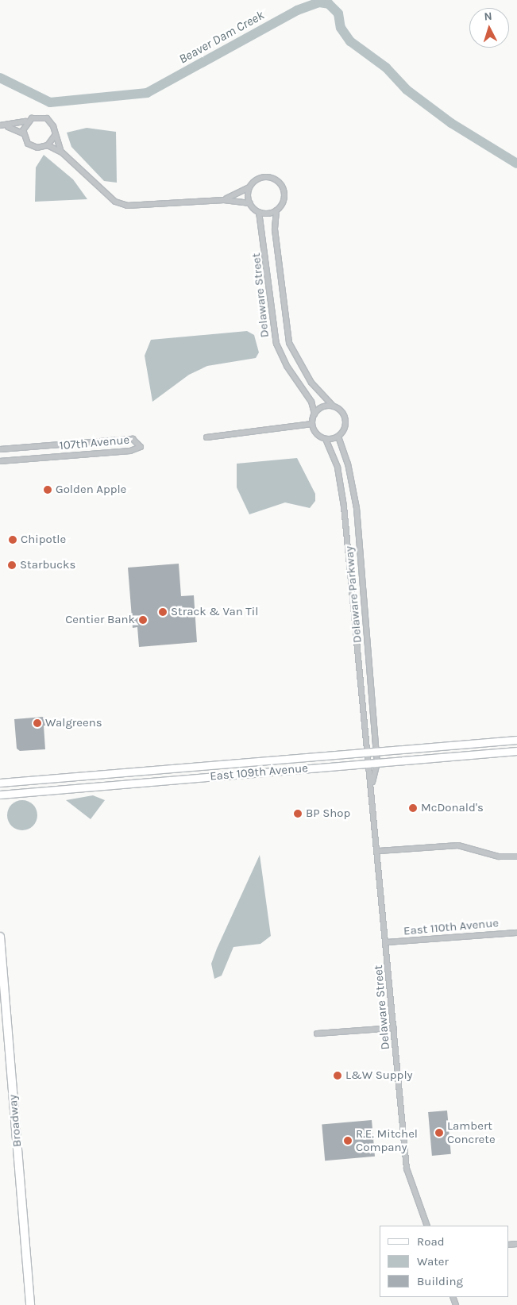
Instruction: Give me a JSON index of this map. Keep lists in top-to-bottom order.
{
  "streets": {
    "main road": ["East 109th Avenue", "Broadway"],
    "street": [
      "Delaware Street",
      "107th Avenue",
      "Delaware Parkway",
      "East 110th Avenue"
    ]
  },
  "crossings": [
    ["Delaware Street", "Delaware Parkway"],
    ["Delaware Street", "East 109th Avenue"],
    ["Delaware Street", "East 110th Avenue"],
    ["Delaware Parkway", "East 109th Avenue"]
  ],
  "water": ["Beaver Dam Creek"],
  "places": [
    "Golden Apple",
    "Chipotle",
    "Starbucks",
    "Strack & Van Til",
    "Centier Bank",
    "Walgreens",
    "McDonald's",
    "BP Shop",
    "L&W Supply",
    "Lambert Concrete",
    "R.E. Mitchel Company"
  ],
  "legend": ["Road", "Water", "Building"],
  "north": "top"
}
